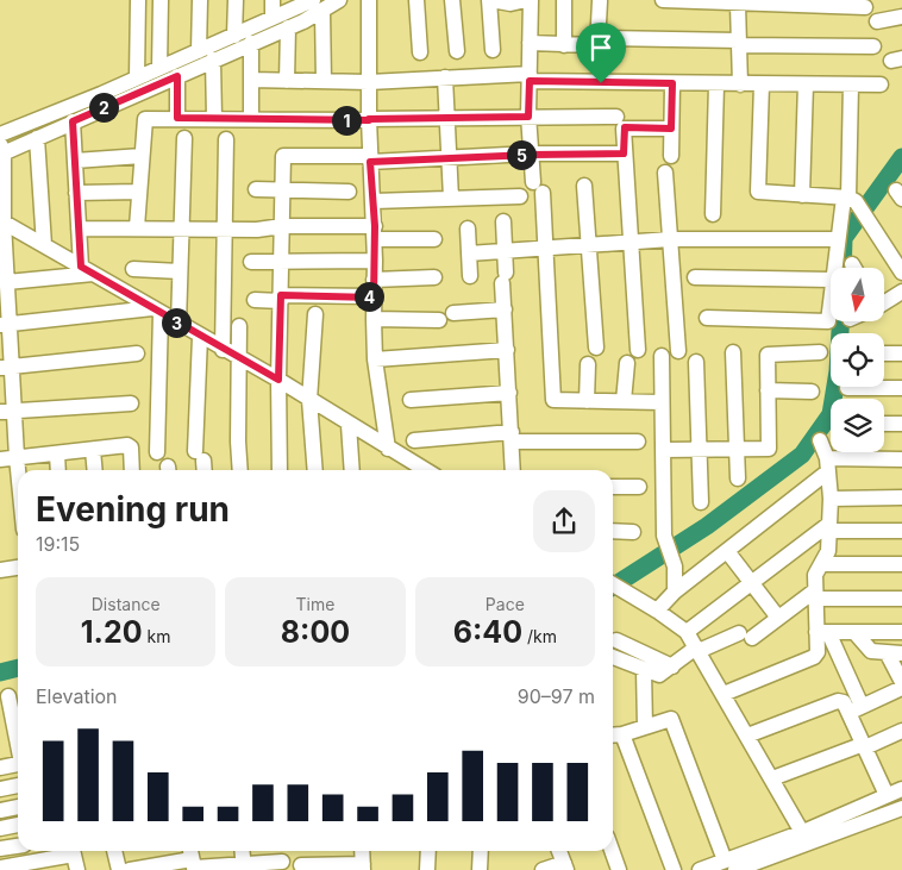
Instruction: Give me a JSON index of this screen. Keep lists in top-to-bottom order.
{
  "north": "bottom",
  "page": {
    "pins": [
      "2",
      "1",
      "5",
      "4",
      "3"
    ],
    "heading": ["Evening run", "19:15"],
    "stats": [
      ["Distance", "1.20 km"],
      ["Time", "8:00"],
      ["Pace", "6:40 /km"]
    ],
    "chart": ["Elevation", "90–97 m"]
  }
}
